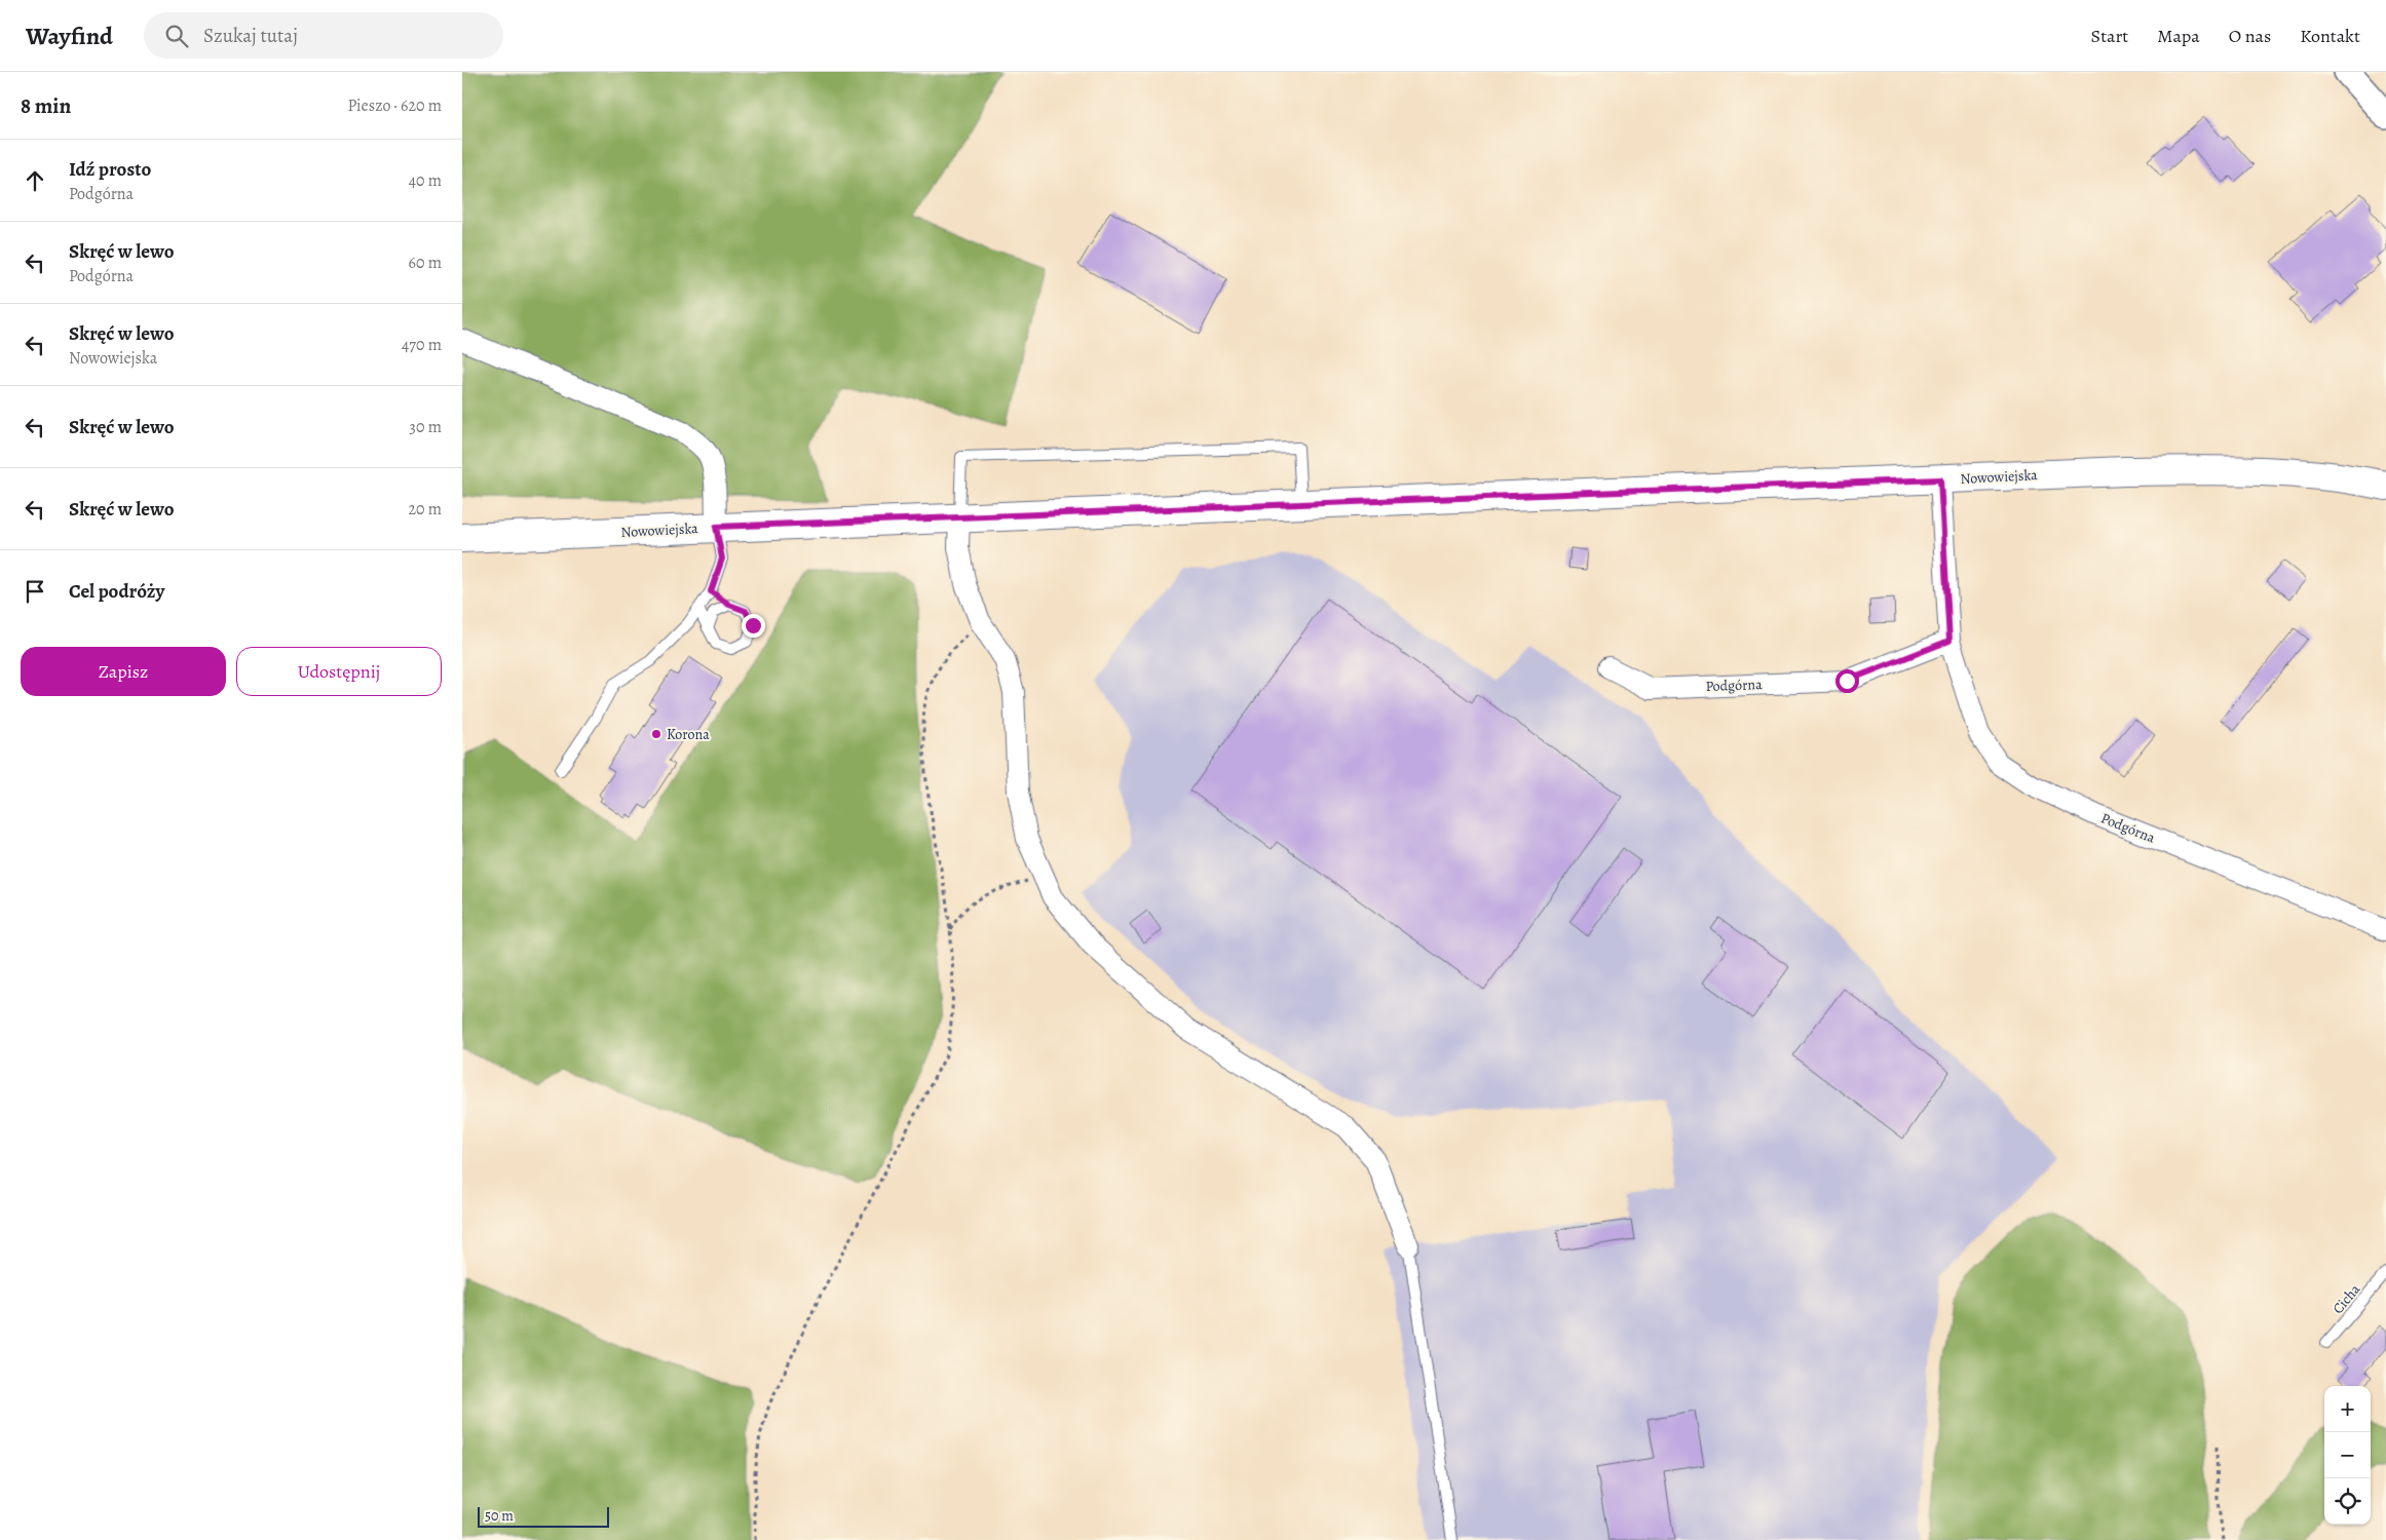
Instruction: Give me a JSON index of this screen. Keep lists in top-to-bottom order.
{
  "streets": {
    "main road": ["Nowowiejska"],
    "street": ["Podgórna"],
    "lane": ["Cicha"]
  },
  "crossings": [
    ["Nowowiejska", "Podgórna"]
  ],
  "places": ["Korona"],
  "scale_bar": "50 m",
  "page": {
    "header": "Wayfind",
    "search": "Szukaj tutaj",
    "nav": [
      "Start",
      "Mapa",
      "O nas",
      "Kontakt"
    ],
    "heading": ["8 min", "Pieszo · 620 m"],
    "list": [
      ["Idź prosto", "Podgórna", "40 m"],
      ["Skręć w lewo", "Podgórna", "60 m"],
      ["Skręć w lewo", "Nowowiejska", "470 m"],
      ["Skręć w lewo", "30 m"],
      ["Skręć w lewo", "20 m"],
      "Cel podróży"
    ],
    "buttons": ["Zapisz", "Udostępnij"],
    "map_buttons": ["+", "−"],
    "scale": "50 m"
  }
}
